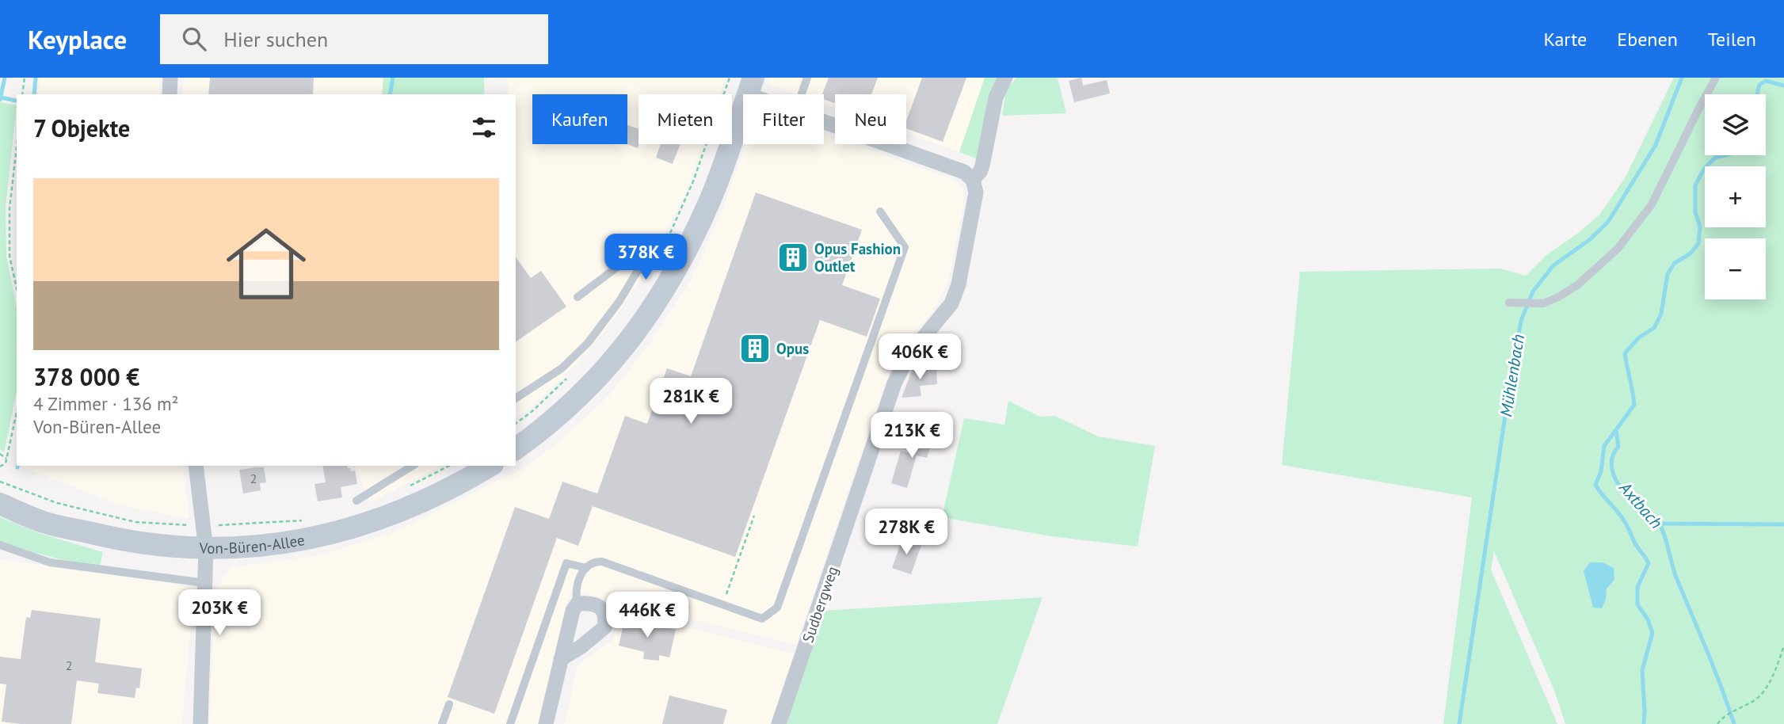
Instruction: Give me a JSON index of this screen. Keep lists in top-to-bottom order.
{
  "streets": {
    "street": ["Von-Büren-Allee", "Sudbergweg"]
  },
  "water": ["Mühlenbach", "Axtbach"],
  "places": {
    "building": ["Opus Fashion Outlet", "Opus"]
  },
  "house_numbers": ["2", "2"],
  "page": {
    "header": "Keyplace",
    "search": "Hier suchen",
    "nav": ["Karte", "Ebenen", "Teilen"],
    "map_buttons": ["+", "−"],
    "chip": [
      "Kaufen",
      "Mieten",
      "Filter",
      "Neu"
    ],
    "heading": "7 Objekte",
    "list": [
      {
        "name": "378 000 €",
        "note": "4 Zimmer · 136 m² · Von-Büren-Allee"
      }
    ],
    "price": [
      "378K €",
      "406K €",
      "281K €",
      "213K €",
      "278K €",
      "203K €",
      "446K €"
    ]
  }
}
